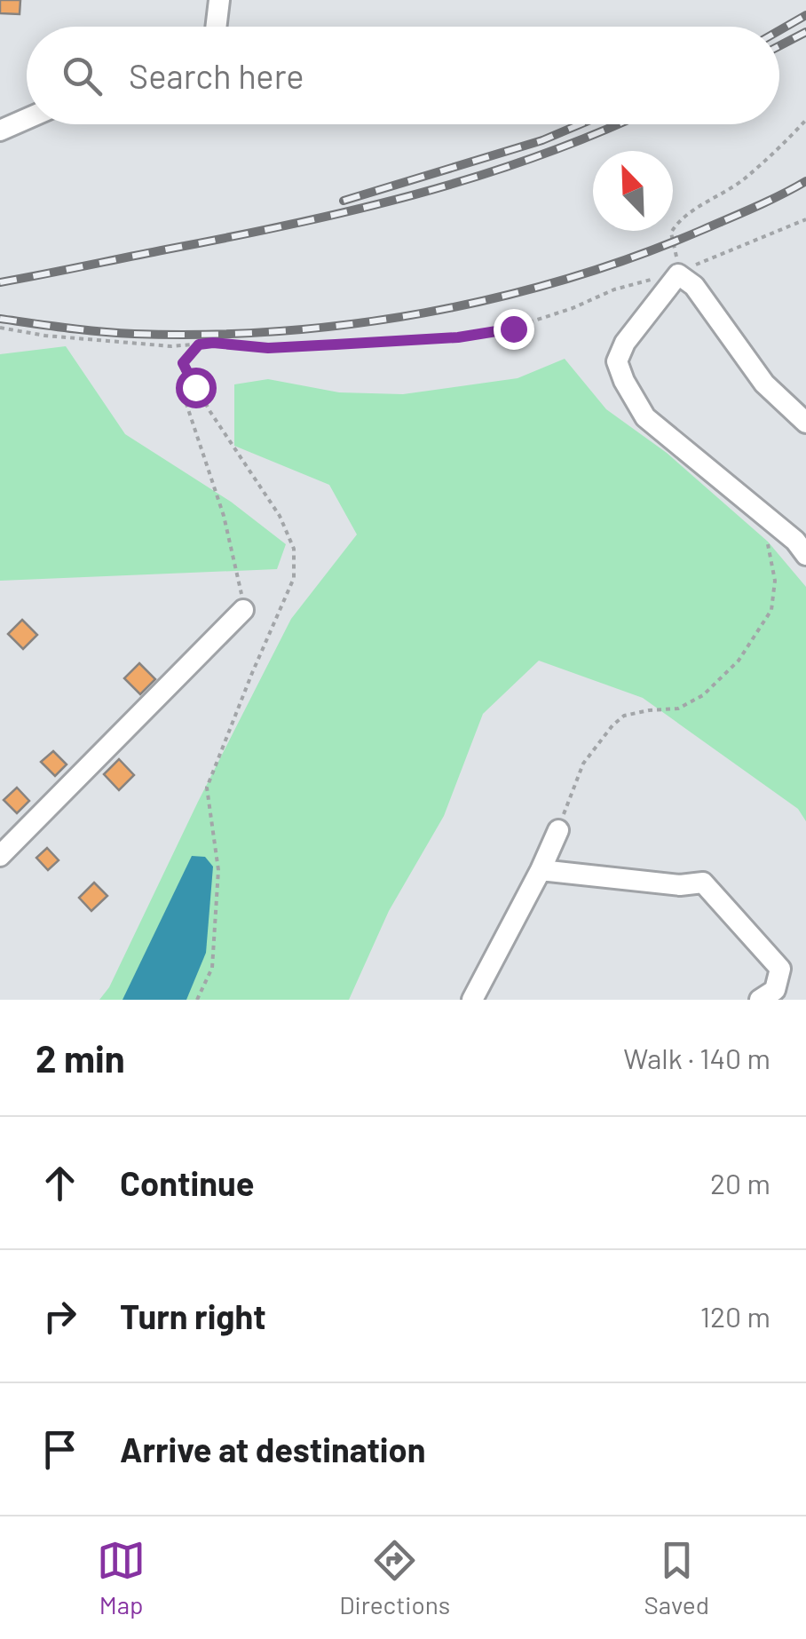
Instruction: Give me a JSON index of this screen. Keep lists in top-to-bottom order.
{
  "north": "top left",
  "page": {
    "search": "Search here",
    "heading": ["2 min", "Walk · 140 m"],
    "list": [
      ["Continue", "20 m"],
      ["Turn right", "120 m"],
      "Arrive at destination"
    ],
    "nav": ["Map", "Directions", "Saved"]
  }
}
